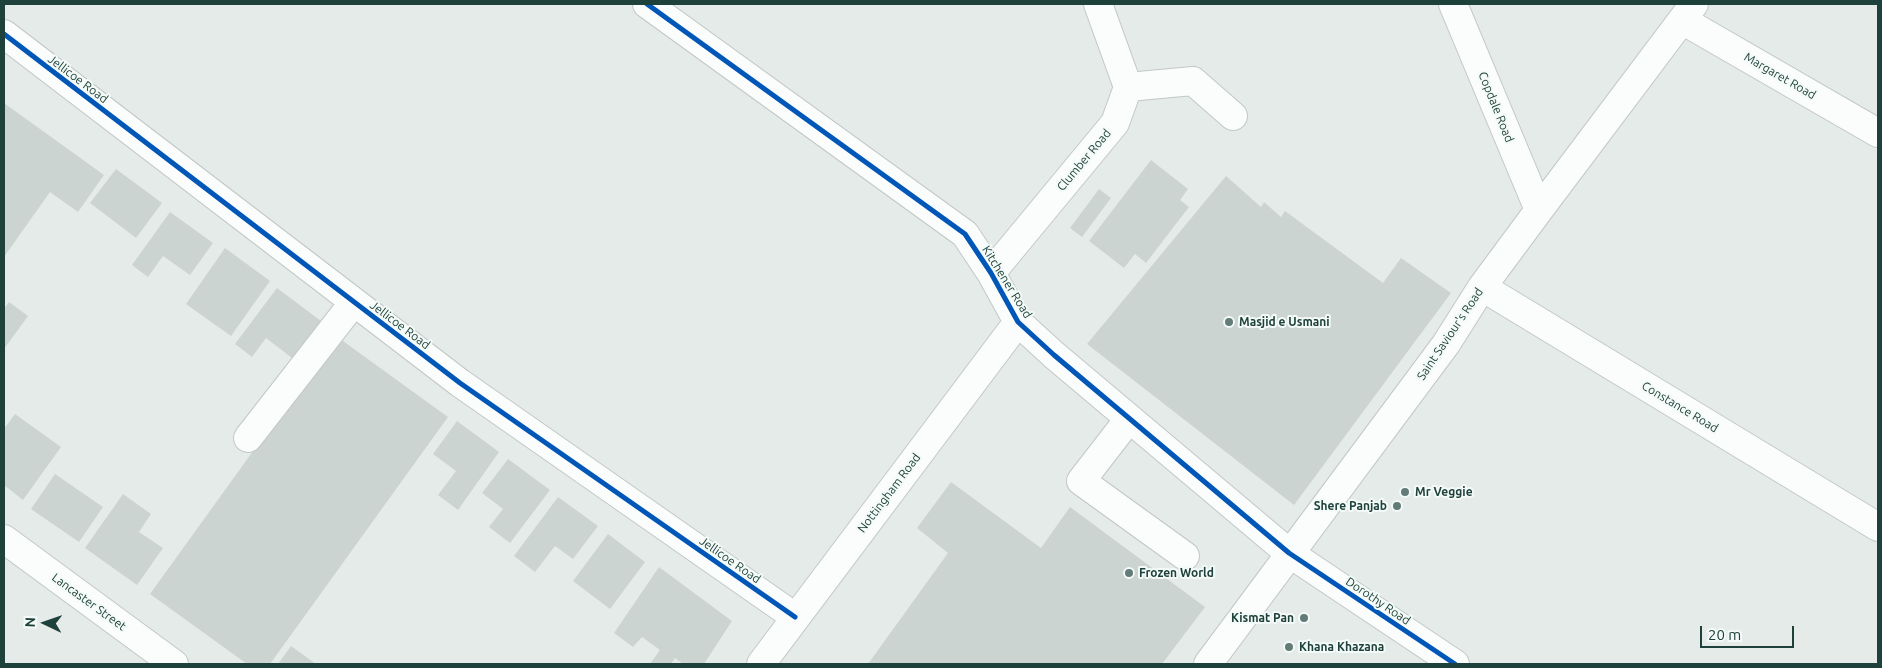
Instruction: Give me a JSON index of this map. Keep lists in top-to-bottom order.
{
  "streets": {
    "street": [
      "Margaret Road",
      "Jellicoe Road",
      "Copdale Road",
      "Clumber Road",
      "Kitchener Road",
      "Saint Saviour's Road",
      "Constance Road",
      "Nottingham Road",
      "Dorothy Road",
      "Lancaster Street"
    ]
  },
  "crossings": [
    ["Margaret Road", "Saint Saviour's Road"],
    ["Jellicoe Road", "Nottingham Road"],
    ["Copdale Road", "Saint Saviour's Road"],
    ["Clumber Road", "Kitchener Road"],
    ["Kitchener Road", "Saint Saviour's Road"],
    ["Kitchener Road", "Nottingham Road"],
    ["Kitchener Road", "Dorothy Road"],
    ["Saint Saviour's Road", "Constance Road"],
    ["Saint Saviour's Road", "Dorothy Road"]
  ],
  "places": [
    "Masjid e Usmani",
    "Mr Veggie",
    "Shere Panjab",
    "Frozen World",
    "Kismat Pan",
    "Khana Khazana"
  ],
  "scale_bar": "20 m",
  "north": "left"
}
